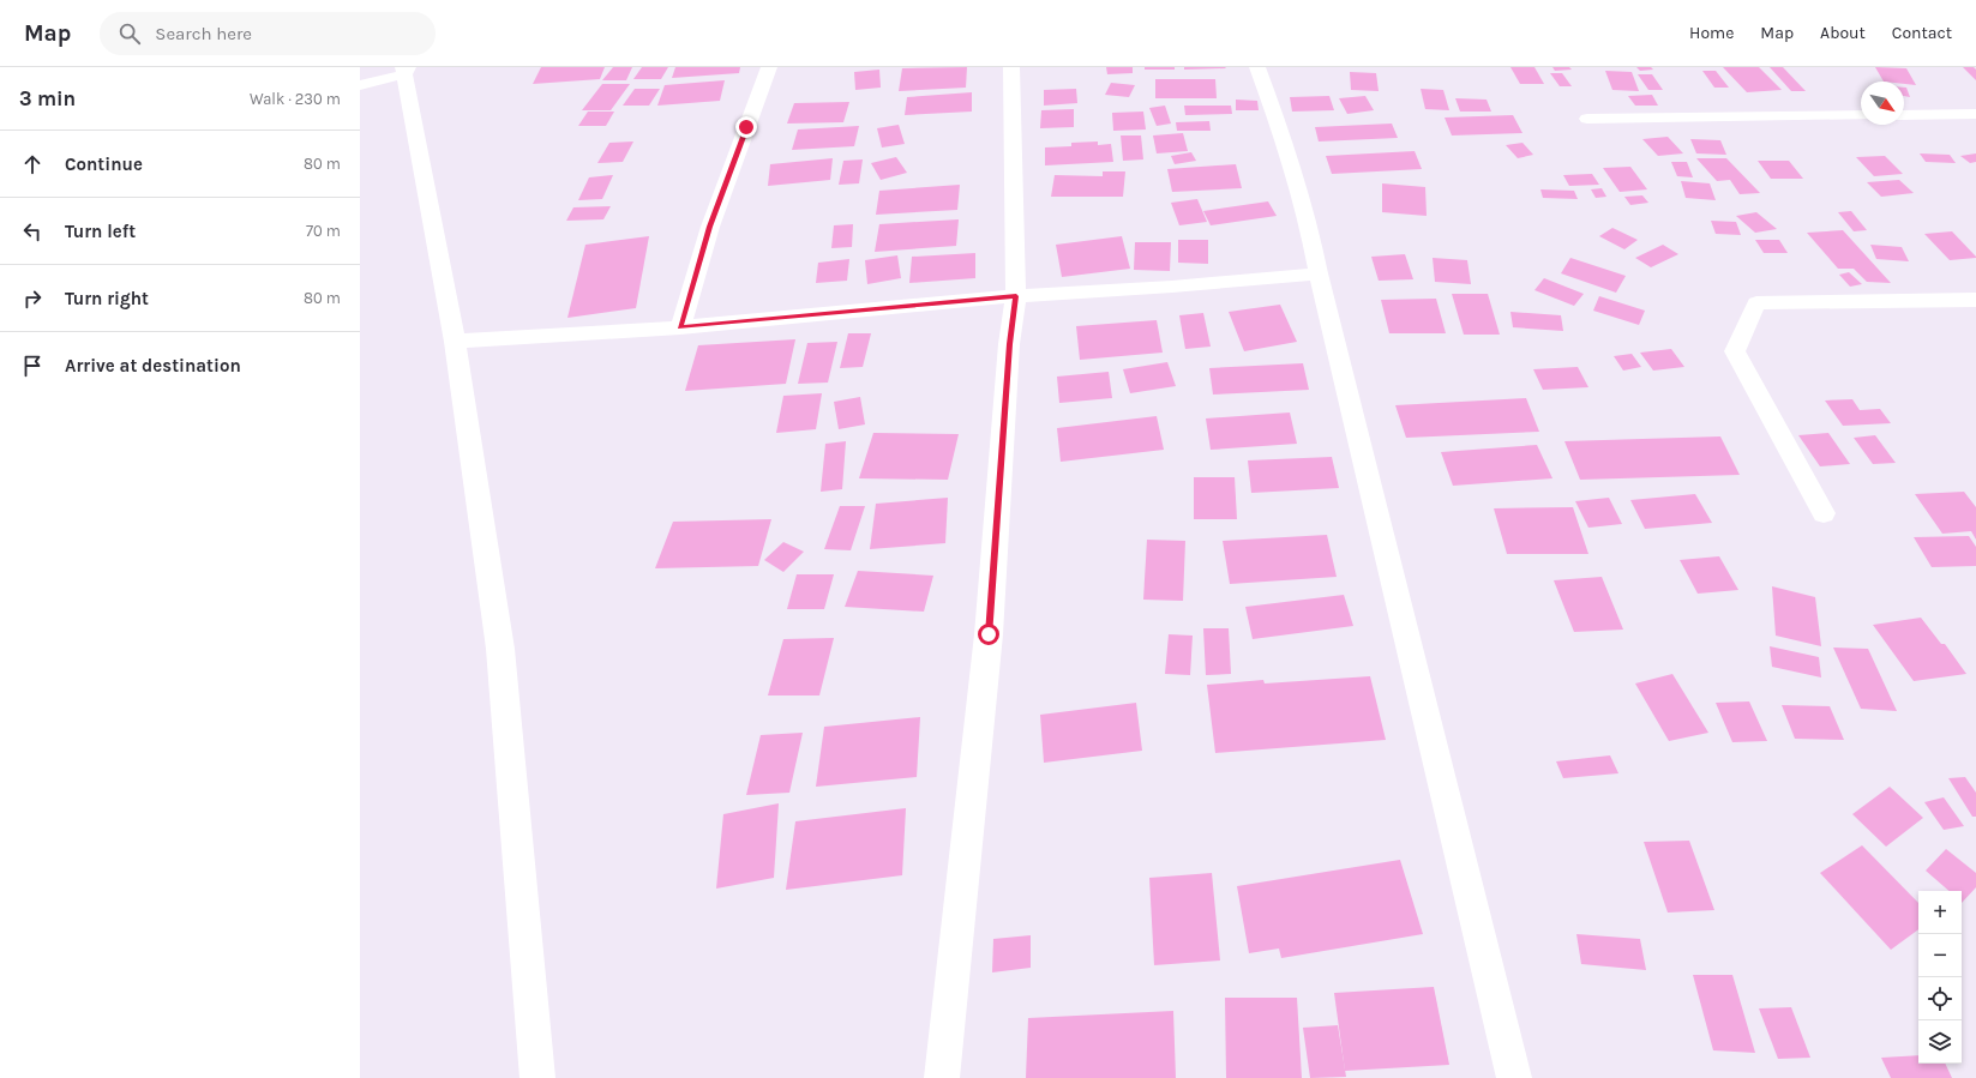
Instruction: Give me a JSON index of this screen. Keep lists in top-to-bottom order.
{
  "north": "bottom right",
  "page": {
    "header": "Map",
    "search": "Search here",
    "nav": [
      "Home",
      "Map",
      "About",
      "Contact"
    ],
    "heading": ["3 min", "Walk · 230 m"],
    "list": [
      ["Continue", "80 m"],
      ["Turn left", "70 m"],
      ["Turn right", "80 m"],
      "Arrive at destination"
    ],
    "map_buttons": ["+", "−"]
  }
}
